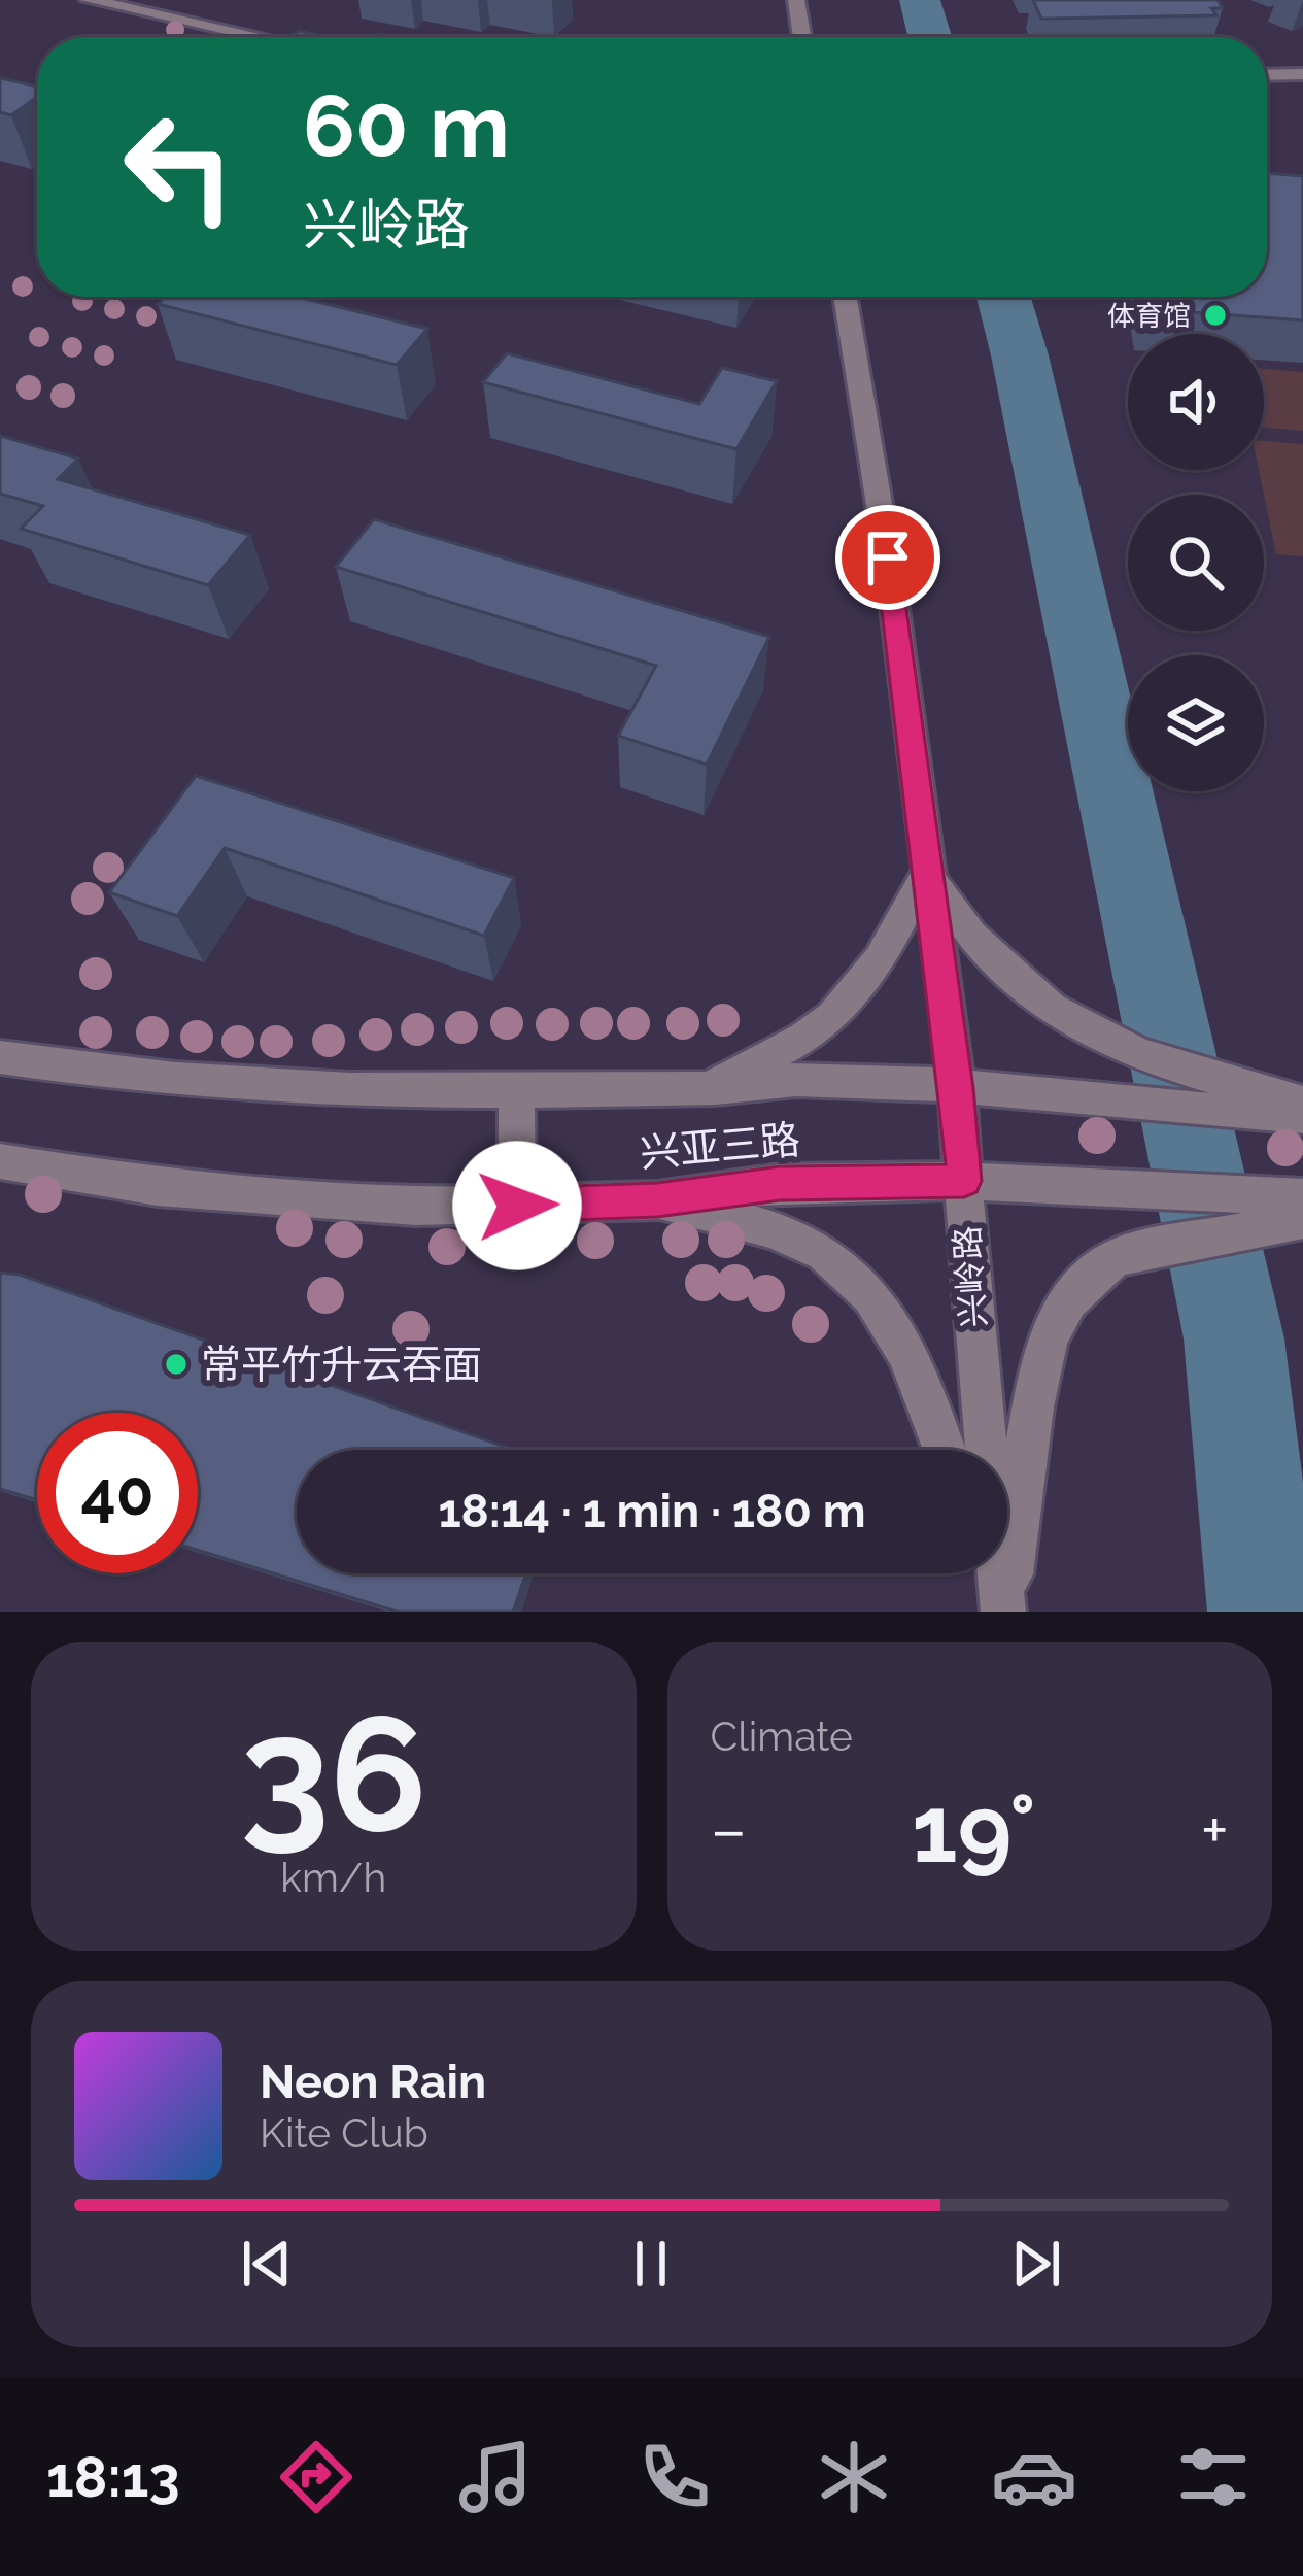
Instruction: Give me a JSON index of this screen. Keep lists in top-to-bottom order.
{
  "streets": {
    "street": ["兴亚三路", "兴岭路"]
  },
  "crossings": [
    ["兴亚三路", "兴岭路"]
  ],
  "places": ["体育馆", "常平竹升云吞面"],
  "page": {
    "turn": ["60 m", "兴岭路"],
    "limit": "40",
    "trip": "18:14 · 1 min · 180 m",
    "tile": [
      ["36", "km/h"],
      "Climate"
    ],
    "heat": ["−", "19°", "+"],
    "song": ["Neon Rain", "Kite Club"],
    "tabs": "18:13"
  }
}
